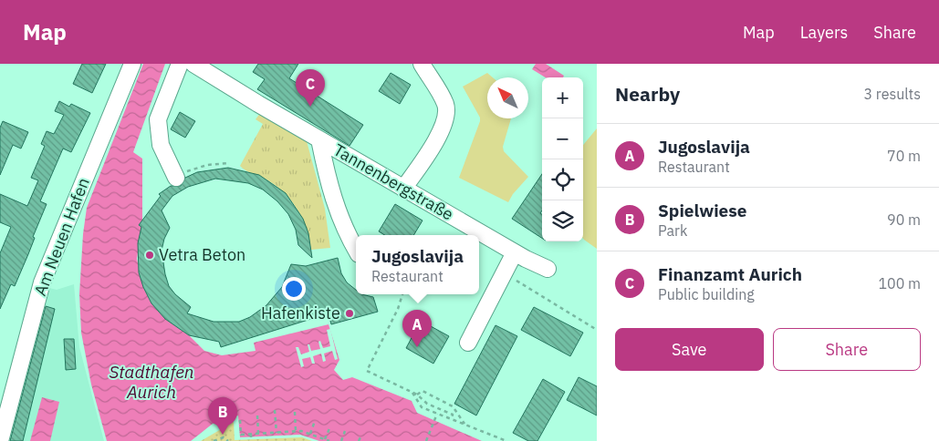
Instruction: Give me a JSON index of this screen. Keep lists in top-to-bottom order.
{
  "streets": {
    "street": ["Tannenbergstraße", "Am Neuen Hafen"]
  },
  "water": ["Stadthafen Aurich"],
  "places": ["Vetra Beton", "Hafenkiste"],
  "north": "top left",
  "page": {
    "header": "Map",
    "nav": ["Map", "Layers", "Share"],
    "heading": ["Nearby", "3 results"],
    "pins": ["C", "A", "B"],
    "map_buttons": ["+", "−"],
    "list": [
      {
        "mark": "A",
        "name": "Jugoslavija",
        "note": "Restaurant",
        "value": "70 m"
      },
      {
        "mark": "B",
        "name": "Spielwiese",
        "note": "Park",
        "value": "90 m"
      },
      {
        "mark": "C",
        "name": "Finanzamt Aurich",
        "note": "Public building",
        "value": "100 m"
      }
    ],
    "popup": ["Jugoslavija", "Restaurant"],
    "buttons": ["Save", "Share"]
  }
}
